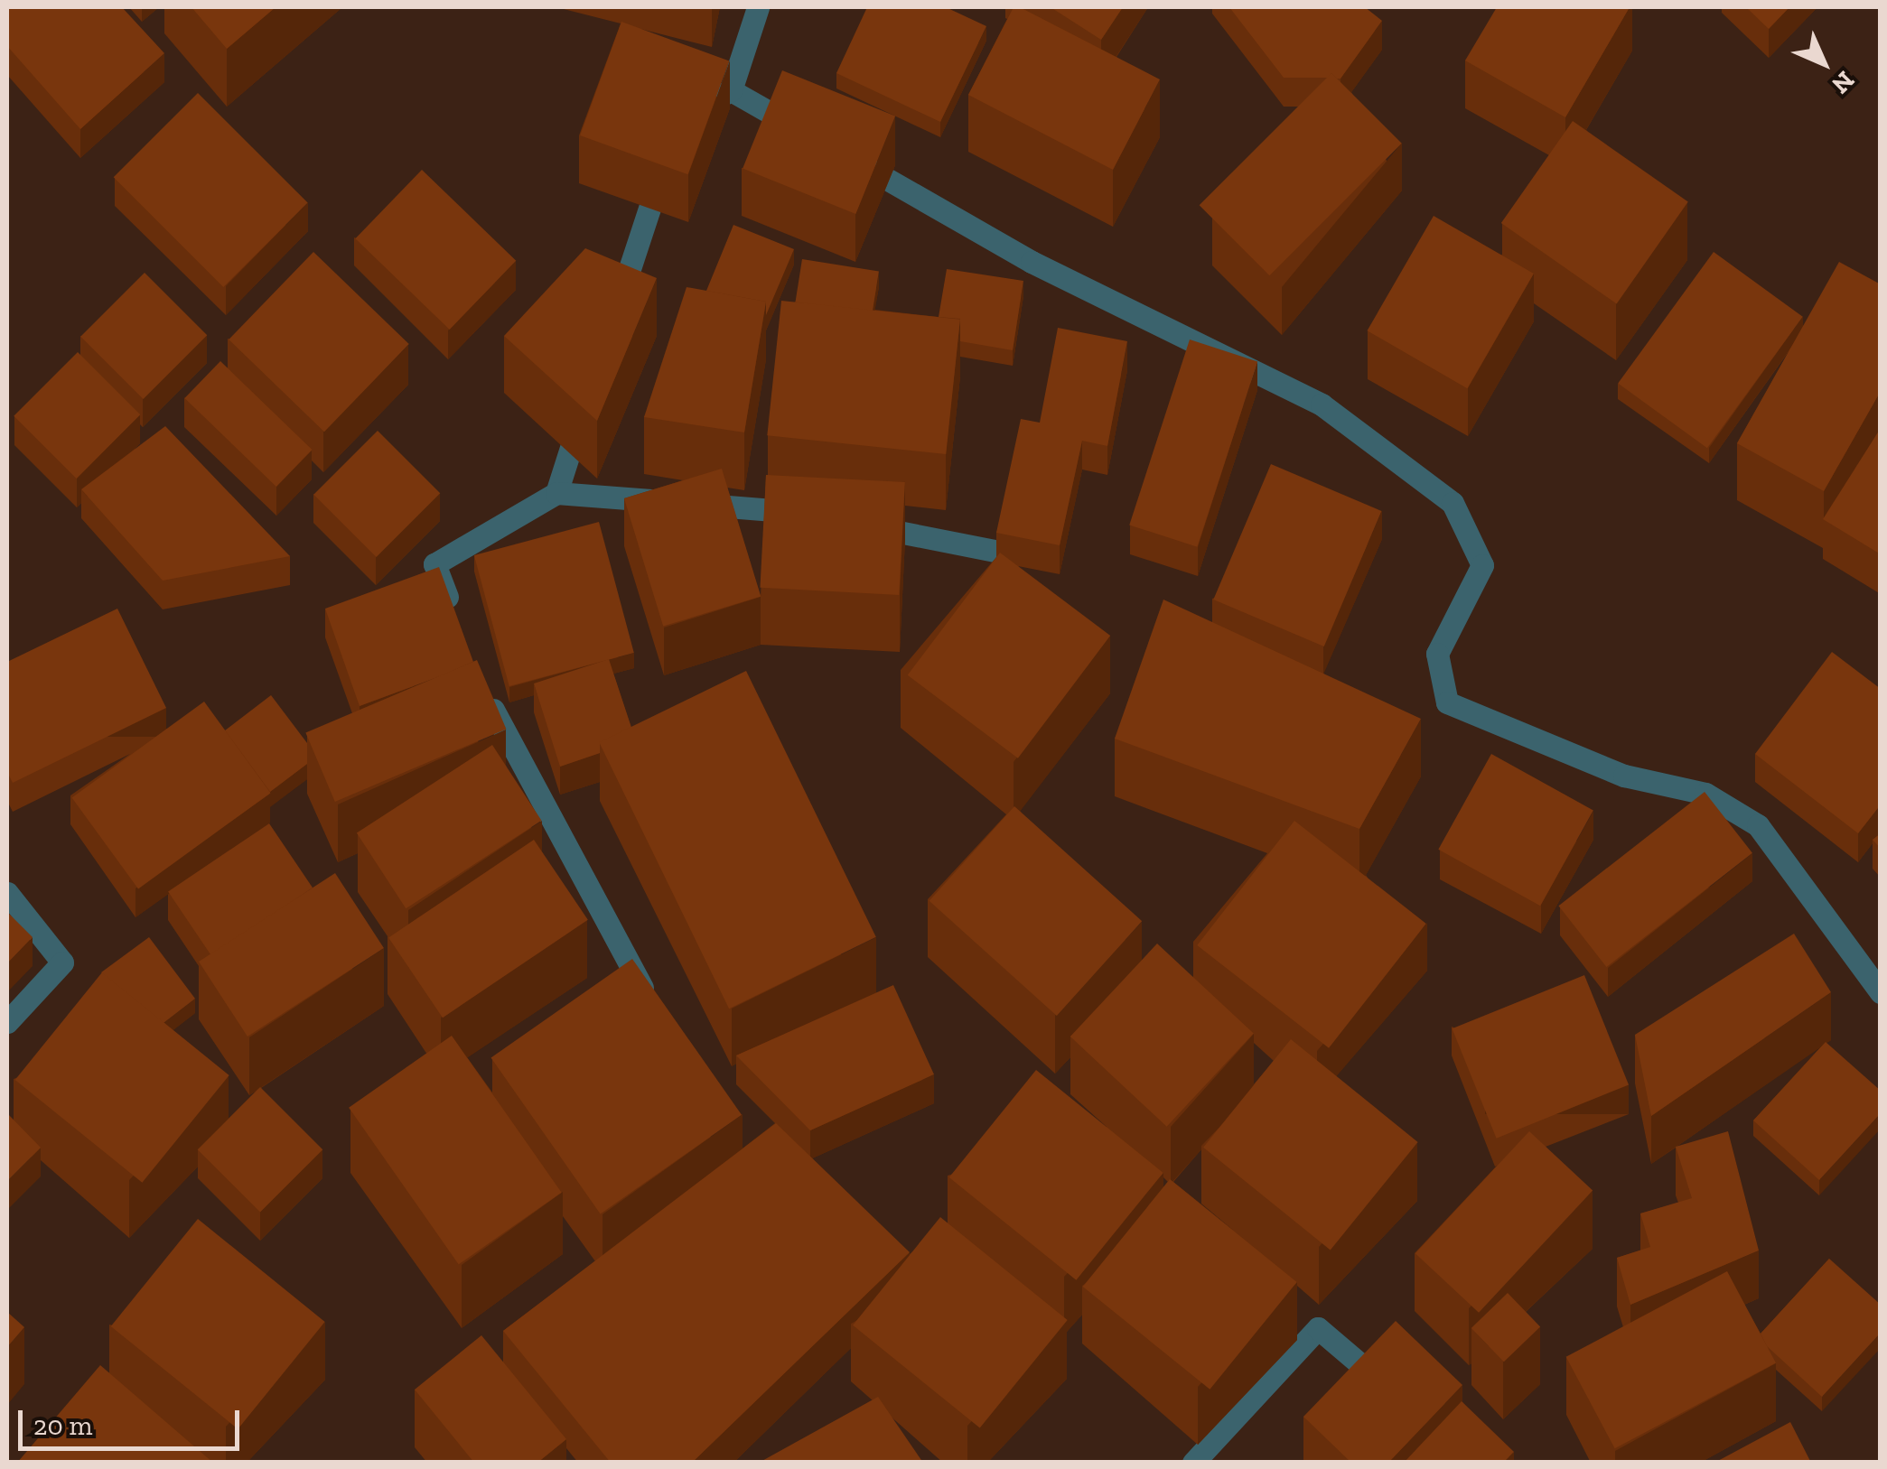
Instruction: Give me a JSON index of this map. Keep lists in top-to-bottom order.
{
  "scale_bar": "20 m",
  "north": "bottom right"
}
